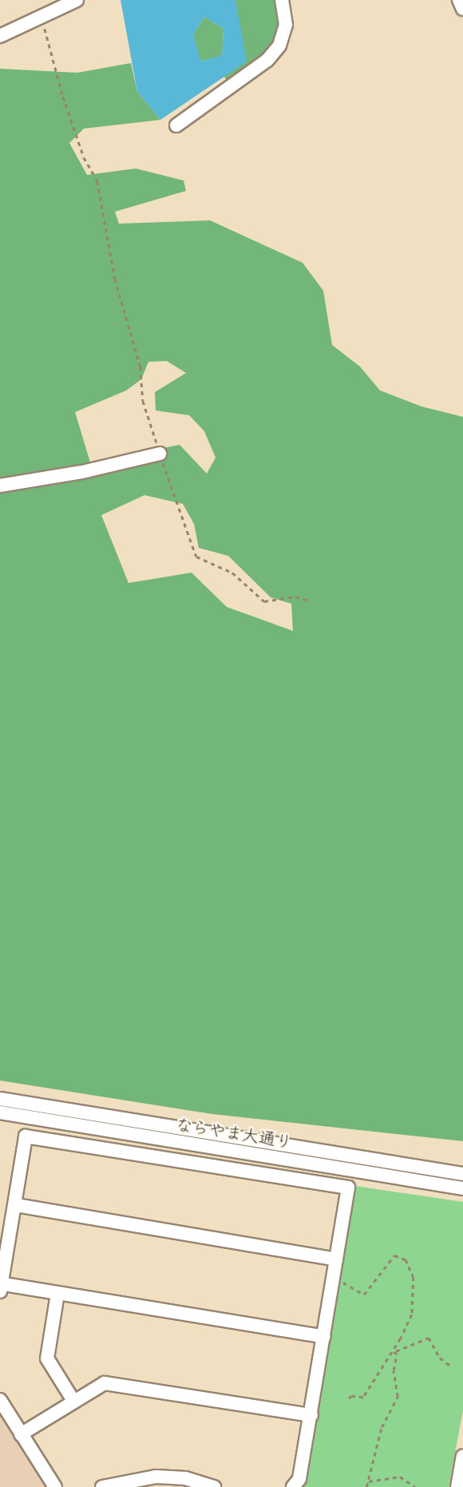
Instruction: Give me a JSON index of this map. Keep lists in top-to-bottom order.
{
  "streets": {
    "street": ["ならやま大通り"]
  }
}
